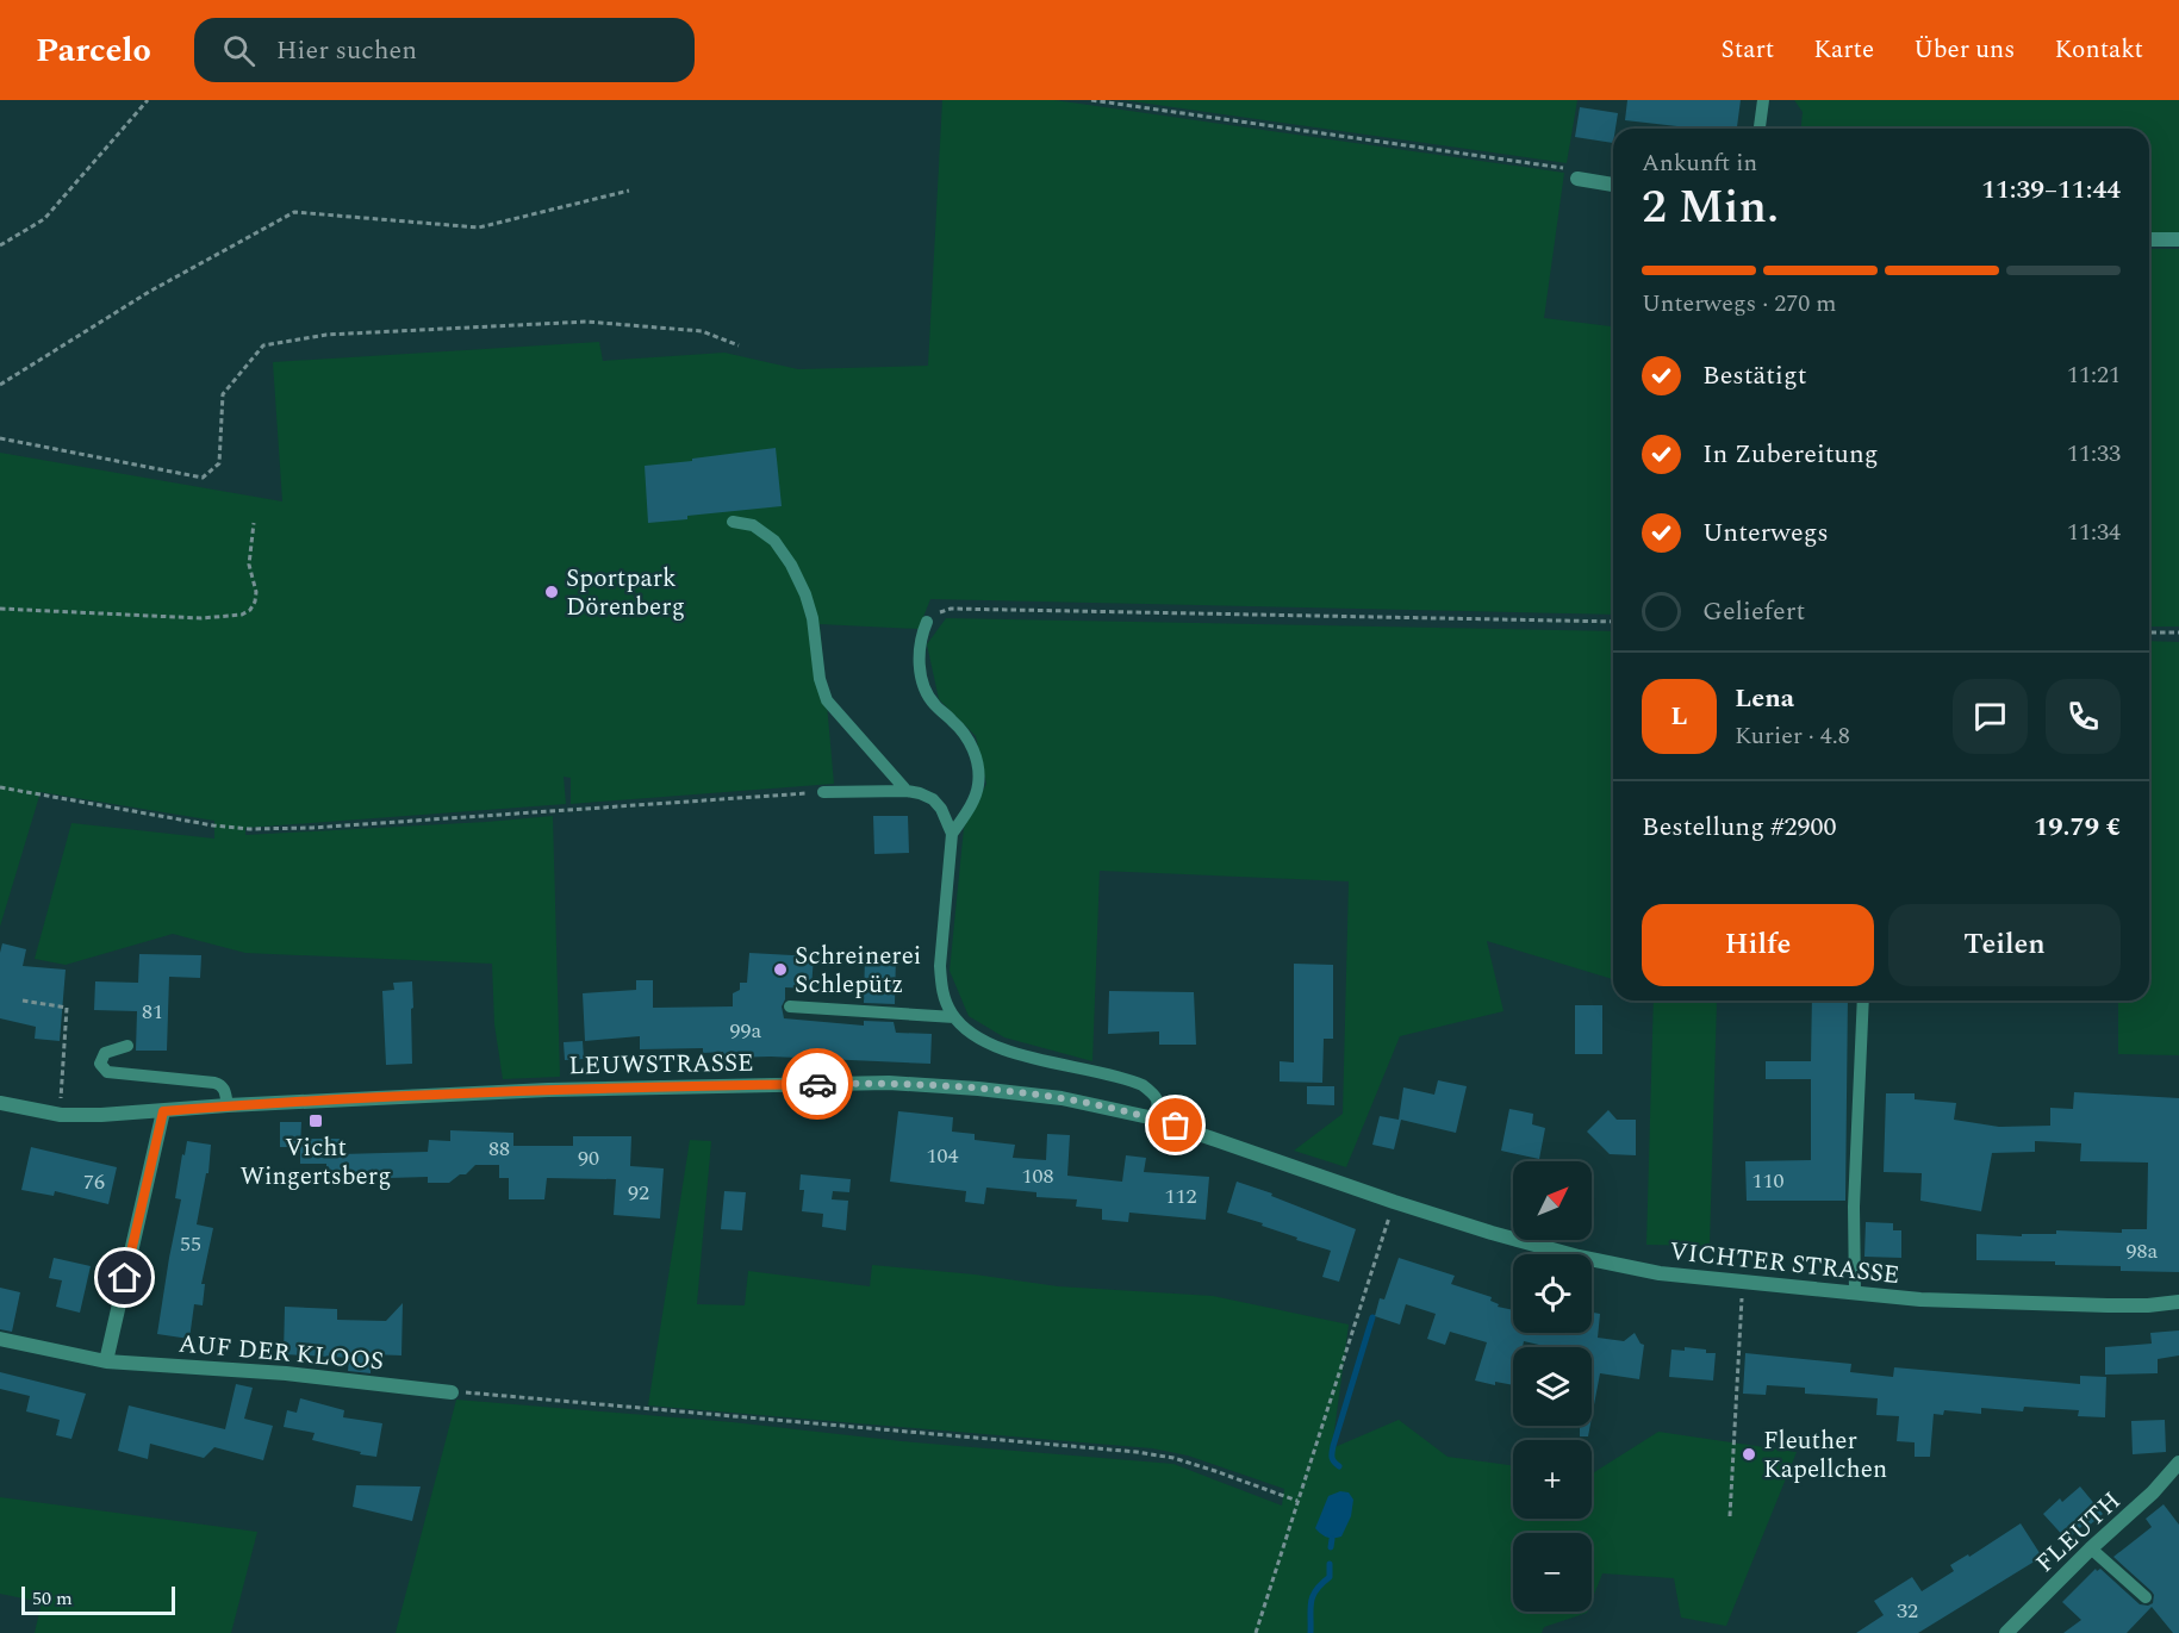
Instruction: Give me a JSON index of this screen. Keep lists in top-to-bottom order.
{
  "streets": {
    "street": [
      "LEUWSTRASSE",
      "VICHTER STRASSE",
      "AUF DER KLOOS",
      "FLEUTH"
    ]
  },
  "crossings": [
    ["LEUWSTRASSE", "VICHTER STRASSE"]
  ],
  "places": {
    "other": ["Sportpark Dörenberg", "Schreinerei Schlepütz", "Fleuther Kapellchen"],
    "transit": ["Vicht Wingertsberg"]
  },
  "house_numbers": [
    "81",
    "99a",
    "88",
    "104",
    "90",
    "108",
    "110",
    "76",
    "92",
    "112",
    "55",
    "98a",
    "32"
  ],
  "scale_bar": "50 m",
  "north": "top right",
  "page": {
    "header": "Parcelo",
    "search": "Hier suchen",
    "nav": [
      "Start",
      "Karte",
      "Über uns",
      "Kontakt"
    ],
    "heading": ["2 Min.", "Ankunft in", "11:39–11:44"],
    "panel": [
      "Lena",
      "Kurier · 4.8",
      "Bestellung #2900",
      "19.79 €"
    ],
    "bar": "Unterwegs · 270 m",
    "list": [
      ["Bestätigt", "11:21"],
      ["In Zubereitung", "11:33"],
      ["Unterwegs", "11:34"],
      "Geliefert"
    ],
    "round": "L",
    "buttons": ["Hilfe", "Teilen"],
    "map_buttons": ["+", "−"],
    "scale": "50 m"
  }
}
